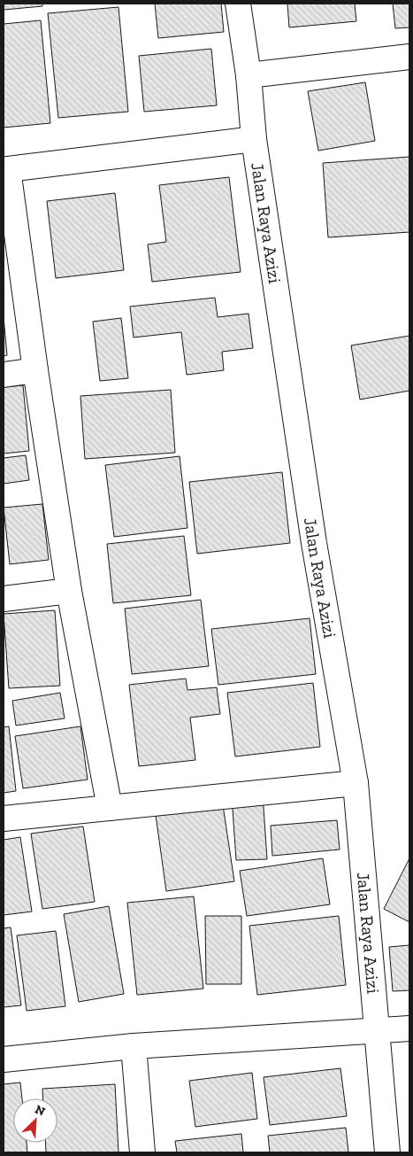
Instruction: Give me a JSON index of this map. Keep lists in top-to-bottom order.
{
  "streets": {
    "street": ["Jalan Raya Azizi"]
  },
  "north": "top right"
}
